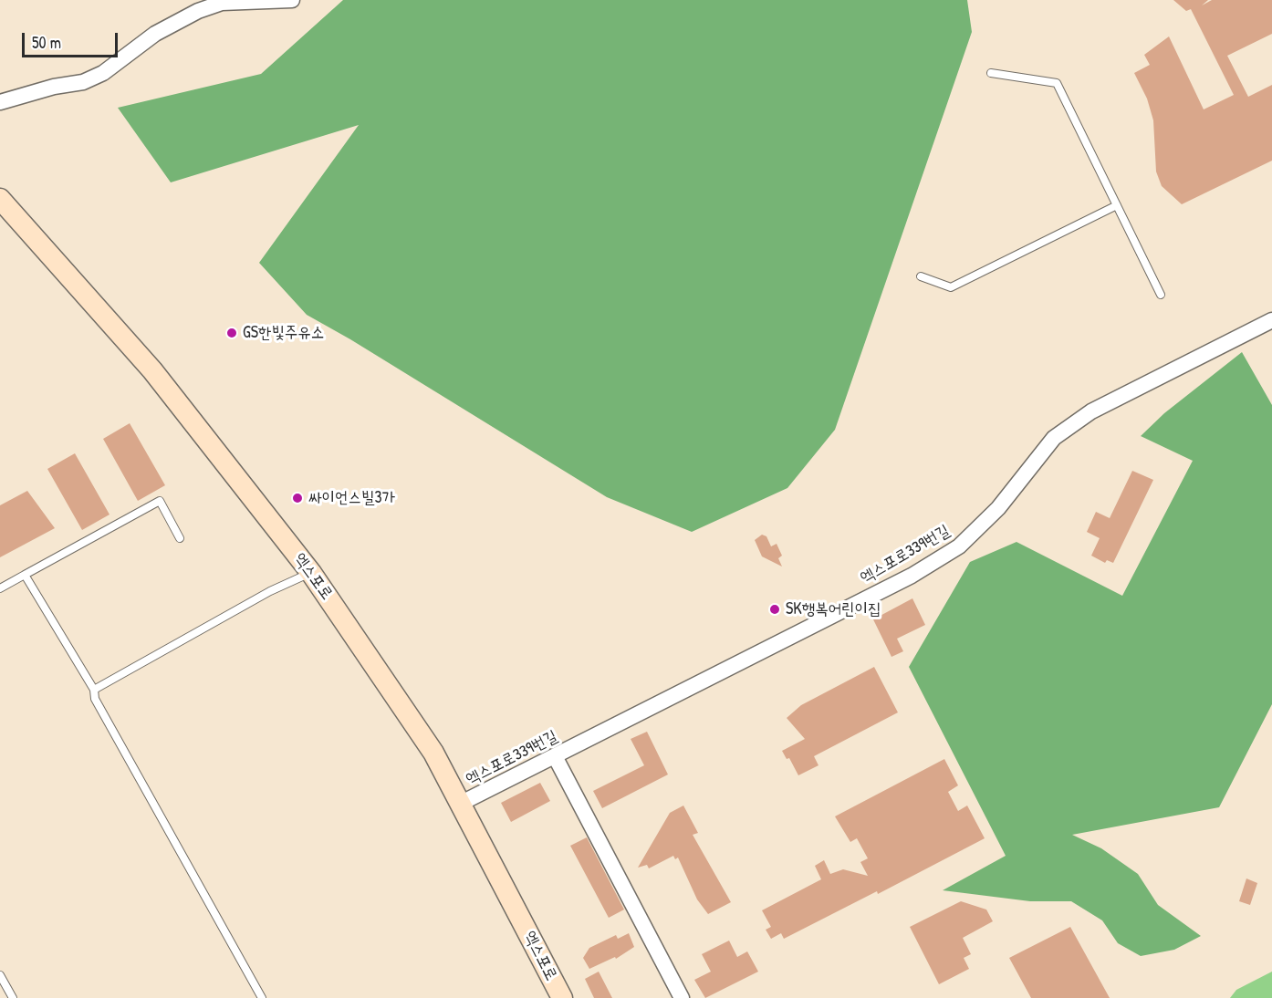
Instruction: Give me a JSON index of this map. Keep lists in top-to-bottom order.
{
  "streets": {
    "main road": ["엑스포로"],
    "street": ["엑스포로339번길"]
  },
  "crossings": [
    ["엑스포로339번길", "엑스포로"]
  ],
  "places": ["GS한빛주유소", "싸이언스빌3가", "SK행복어린이집"],
  "scale_bar": "50 m"
}
